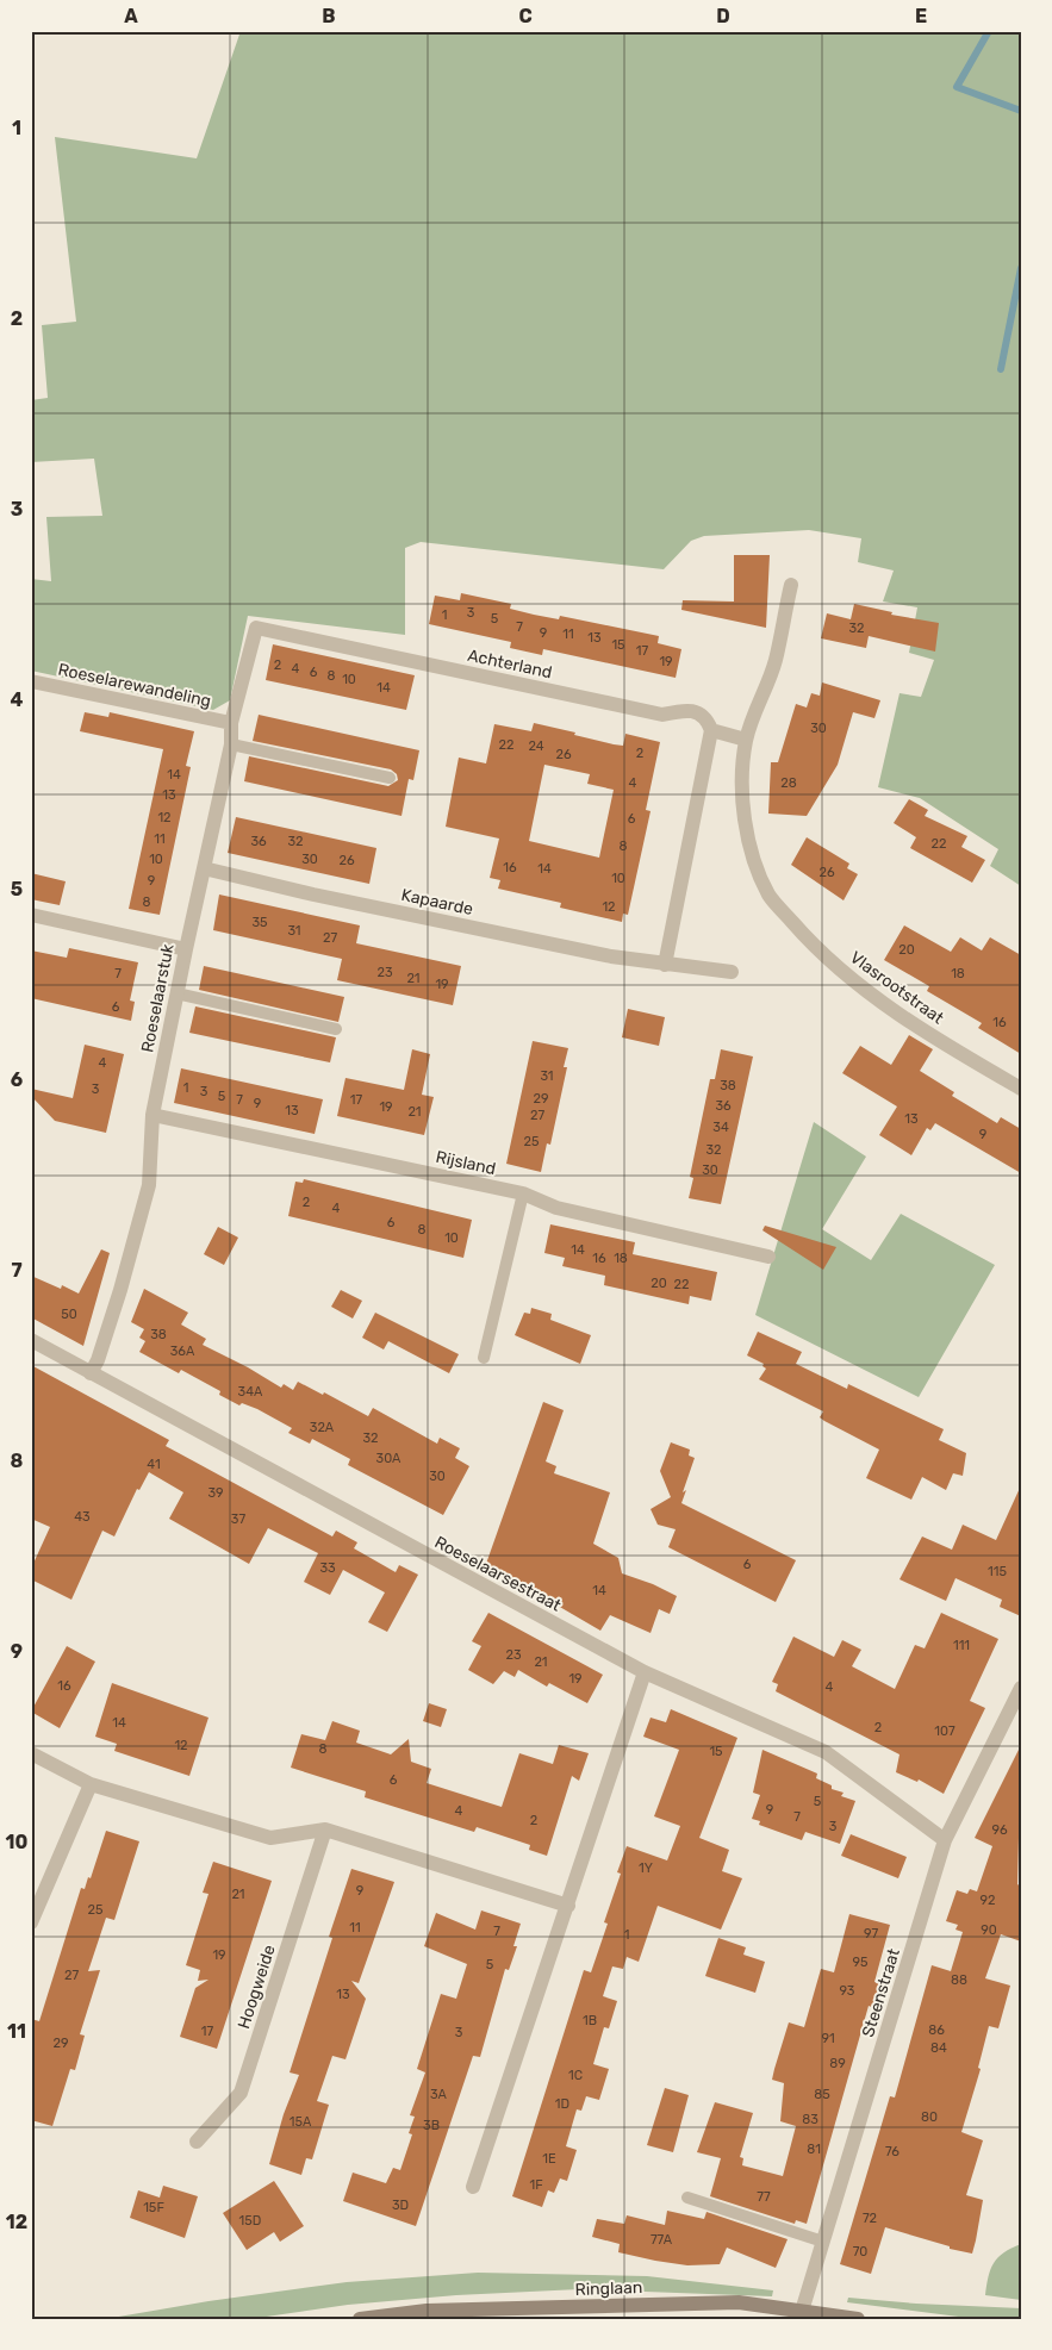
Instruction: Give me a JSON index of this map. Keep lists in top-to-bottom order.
{
  "streets": {
    "main road": ["Ringlaan"],
    "street": [
      "Achterland",
      "Roeselarewandeling",
      "Kapaarde",
      "Vlasrootstraat",
      "Roeselaarstuk",
      "Rijsland",
      "Roeselaarsestraat",
      "Hoogweide",
      "Steenstraat"
    ]
  },
  "crossings": [
    ["Achterland", "Roeselaarstuk"],
    ["Roeselarewandeling", "Roeselaarstuk"],
    ["Kapaarde", "Roeselaarstuk"],
    ["Roeselaarstuk", "Rijsland"],
    ["Roeselaarstuk", "Roeselaarsestraat"],
    ["Roeselaarsestraat", "Steenstraat"],
    ["Steenstraat", "Ringlaan"]
  ],
  "house_numbers": [
    "3",
    "1",
    "5",
    "7",
    "32",
    "9",
    "11",
    "13",
    "15",
    "17",
    "19",
    "2",
    "4",
    "6",
    "8",
    "10",
    "14",
    "30",
    "22",
    "24",
    "2",
    "26",
    "14",
    "4",
    "28",
    "13",
    "12",
    "6",
    "11",
    "36",
    "32",
    "22",
    "8",
    "10",
    "30",
    "26",
    "16",
    "14",
    "26",
    "10",
    "9",
    "8",
    "12",
    "35",
    "31",
    "27",
    "20",
    "23",
    "7",
    "18",
    "21",
    "19",
    "6",
    "16",
    "4",
    "31",
    "38",
    "1",
    "3",
    "3",
    "5",
    "29",
    "7",
    "17",
    "9",
    "36",
    "19",
    "13",
    "21",
    "27",
    "13",
    "34",
    "9",
    "25",
    "32",
    "30",
    "2",
    "4",
    "6",
    "8",
    "10",
    "14",
    "16",
    "18",
    "20",
    "22",
    "50",
    "38",
    "36A",
    "34A",
    "32A",
    "32",
    "30A",
    "41",
    "30",
    "39",
    "43",
    "37",
    "6",
    "33",
    "115",
    "14",
    "111",
    "23",
    "21",
    "19",
    "16",
    "4",
    "14",
    "2",
    "107",
    "12",
    "8",
    "15",
    "6",
    "5",
    "9",
    "4",
    "7",
    "2",
    "3",
    "96",
    "1Y",
    "9",
    "21",
    "92",
    "25",
    "11",
    "90",
    "7",
    "97",
    "1",
    "19",
    "95",
    "5",
    "27",
    "88",
    "93",
    "13",
    "1B",
    "86",
    "17",
    "3",
    "91",
    "29",
    "84",
    "89",
    "1C",
    "3A",
    "85",
    "1D",
    "80",
    "83",
    "15A",
    "3B",
    "81",
    "76",
    "1E",
    "1F",
    "77",
    "3D",
    "15F",
    "72",
    "15D",
    "77A",
    "70"
  ],
  "grid": {
    "columns": [
      "A",
      "B",
      "C",
      "D",
      "E"
    ],
    "rows": [
      "1",
      "2",
      "3",
      "4",
      "5",
      "6",
      "7",
      "8",
      "9",
      "10",
      "11",
      "12"
    ]
  }
}
